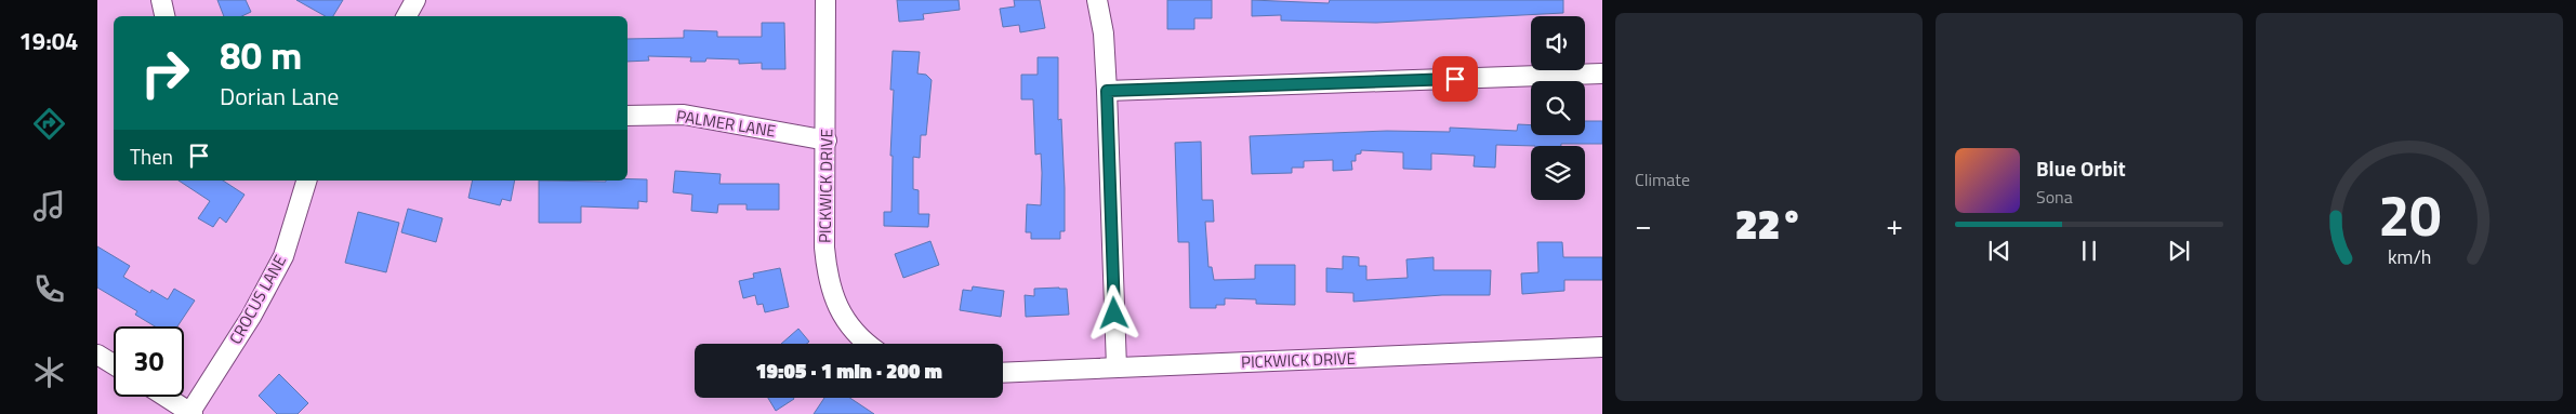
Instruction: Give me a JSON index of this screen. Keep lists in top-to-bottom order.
{
  "streets": {
    "street": ["PALMER LANE", "PICKWICK DRIVE", "CROCUS LANE"]
  },
  "crossings": [
    ["PALMER LANE", "PICKWICK DRIVE"]
  ],
  "page": {
    "tabs": "19:04",
    "tile": "Climate",
    "turn": ["80 m", "Dorian Lane"],
    "then": "Then",
    "song": ["Blue Orbit", "Sona"],
    "heat": ["−", "22°", "+"],
    "limit": "30",
    "trip": "19:05 · 1 min · 200 m",
    "gauge": ["20", "km/h"]
  }
}
